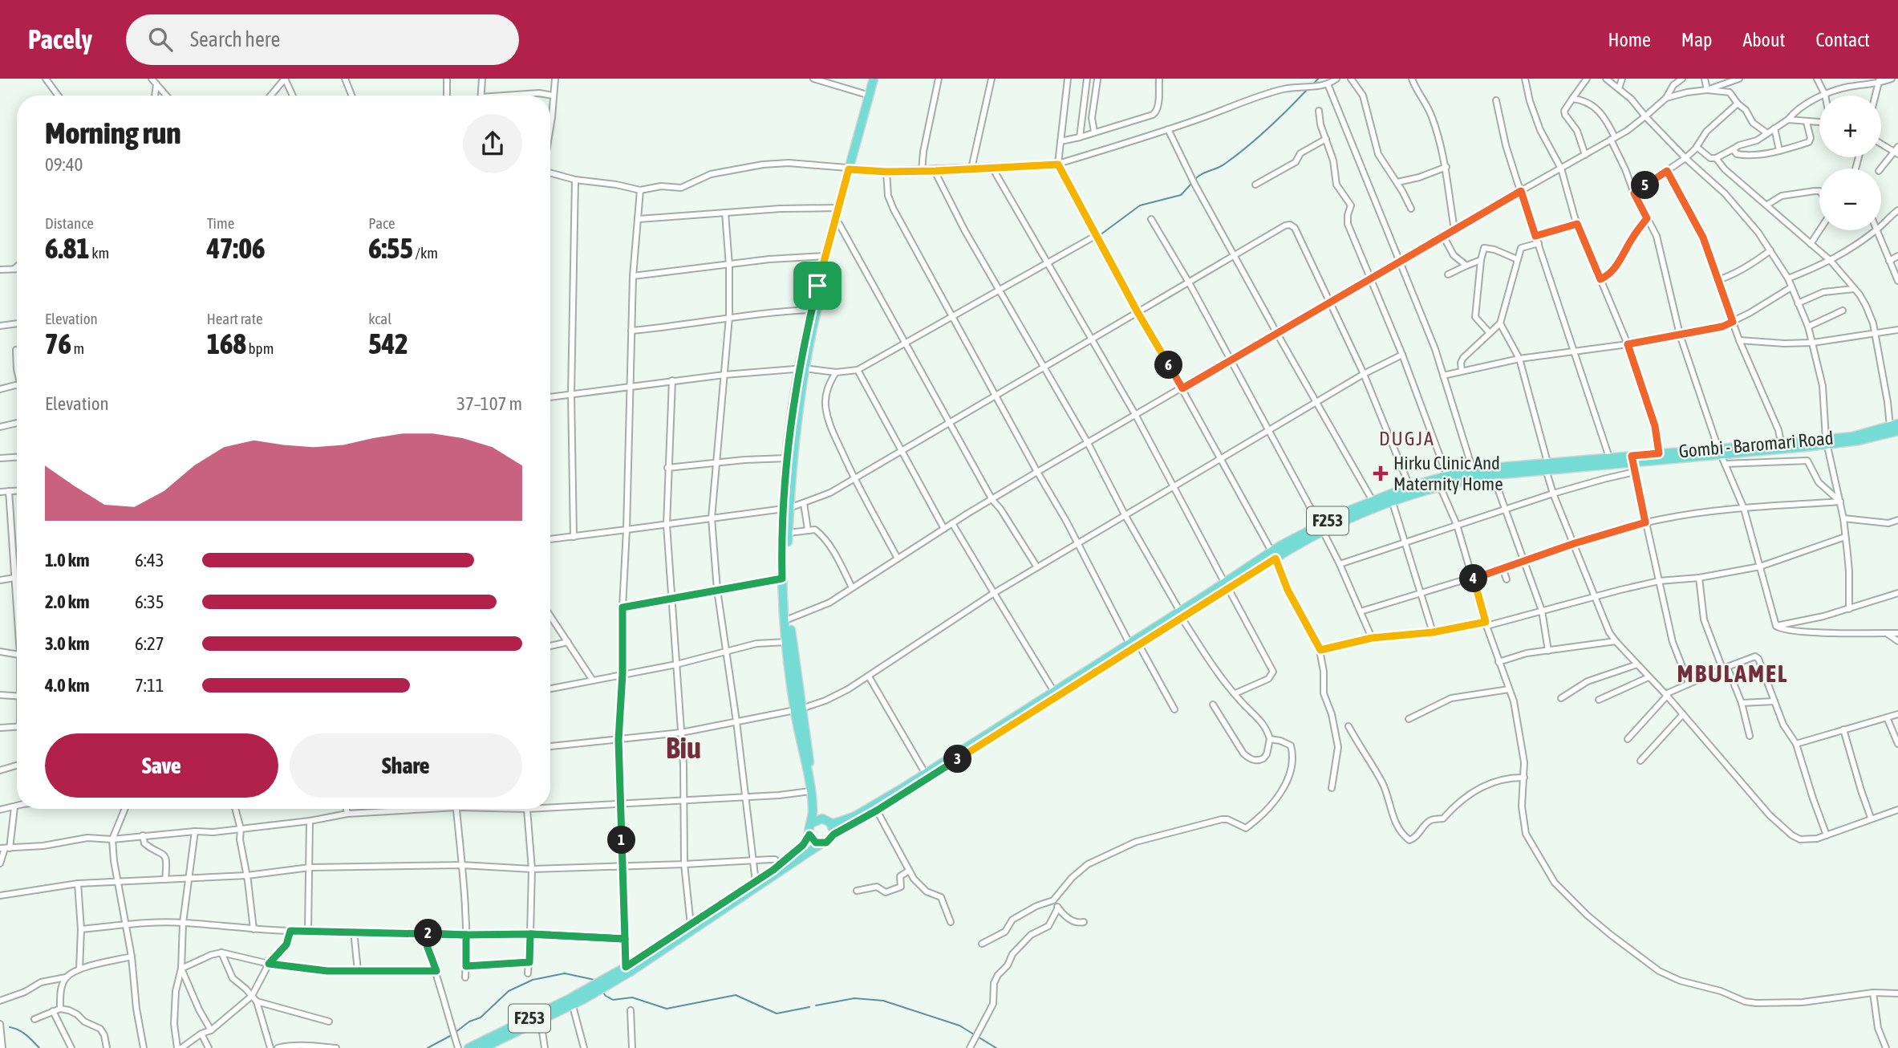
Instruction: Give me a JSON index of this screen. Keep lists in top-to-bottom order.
{
  "streets": {
    "main road": ["Gombi - Baromari Road", "F253"]
  },
  "crossings": [
    ["Gombi - Baromari Road", "F253"]
  ],
  "districts": ["DUGJA", "MBULAMEL", "Biu"],
  "places": {
    "health": ["Hirku Clinic And Maternity Home"]
  },
  "page": {
    "header": "Pacely",
    "search": "Search here",
    "nav": [
      "Home",
      "Map",
      "About",
      "Contact"
    ],
    "map_buttons": ["+", "−"],
    "heading": ["Morning run", "09:40"],
    "pins": [
      "5",
      "6",
      "4",
      "3",
      "1",
      "2"
    ],
    "stats": [
      ["Distance", "6.81 km"],
      ["Time", "47:06"],
      ["Pace", "6:55 /km"],
      ["Elevation", "76 m"],
      ["Heart rate", "168 bpm"],
      ["kcal", "542"]
    ],
    "chart": ["Elevation", "37–107 m"],
    "list": [
      {
        "name": "1.0 km",
        "note": "6:43"
      },
      {
        "name": "2.0 km",
        "note": "6:35"
      },
      {
        "name": "3.0 km",
        "note": "6:27"
      },
      {
        "name": "4.0 km",
        "note": "7:11"
      }
    ],
    "buttons": ["Save", "Share"]
  }
}
